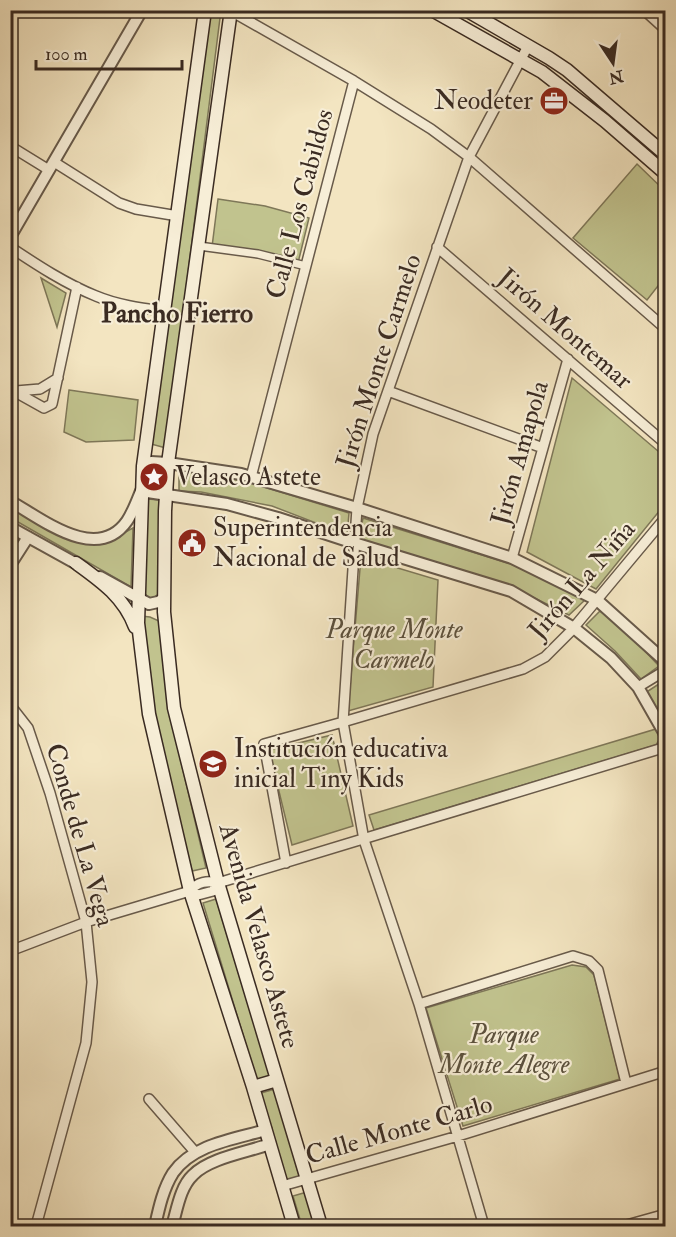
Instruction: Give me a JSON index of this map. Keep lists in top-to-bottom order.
{
  "streets": {
    "main road": ["Avenida Velasco Astete"],
    "street": [
      "Calle Los Cabildos",
      "Jirón Montemar",
      "Jirón Monte Carmelo",
      "Jirón Amapola",
      "Jirón La Niña",
      "Conde de La Vega",
      "Calle Monte Carlo"
    ]
  },
  "crossings": [
    ["Jirón Montemar", "Jirón Monte Carmelo"],
    ["Jirón Montemar", "Jirón Amapola"],
    ["Jirón Monte Carmelo", "Jirón La Niña"],
    ["Jirón Monte Carmelo", "Calle Monte Carlo"],
    ["Avenida Velasco Astete", "Calle Monte Carlo"]
  ],
  "districts": ["Pancho Fierro"],
  "parks": ["Parque Monte Carmelo", "Parque Monte Alegre"],
  "places": {
    "office": ["Neodeter"],
    "place": ["Velasco Astete"],
    "public building": ["Superintendencia Nacional de Salud"],
    "school or university": ["Institución educativa inicial Tiny Kids"]
  },
  "scale_bar": "100 m",
  "north": "bottom"
}
